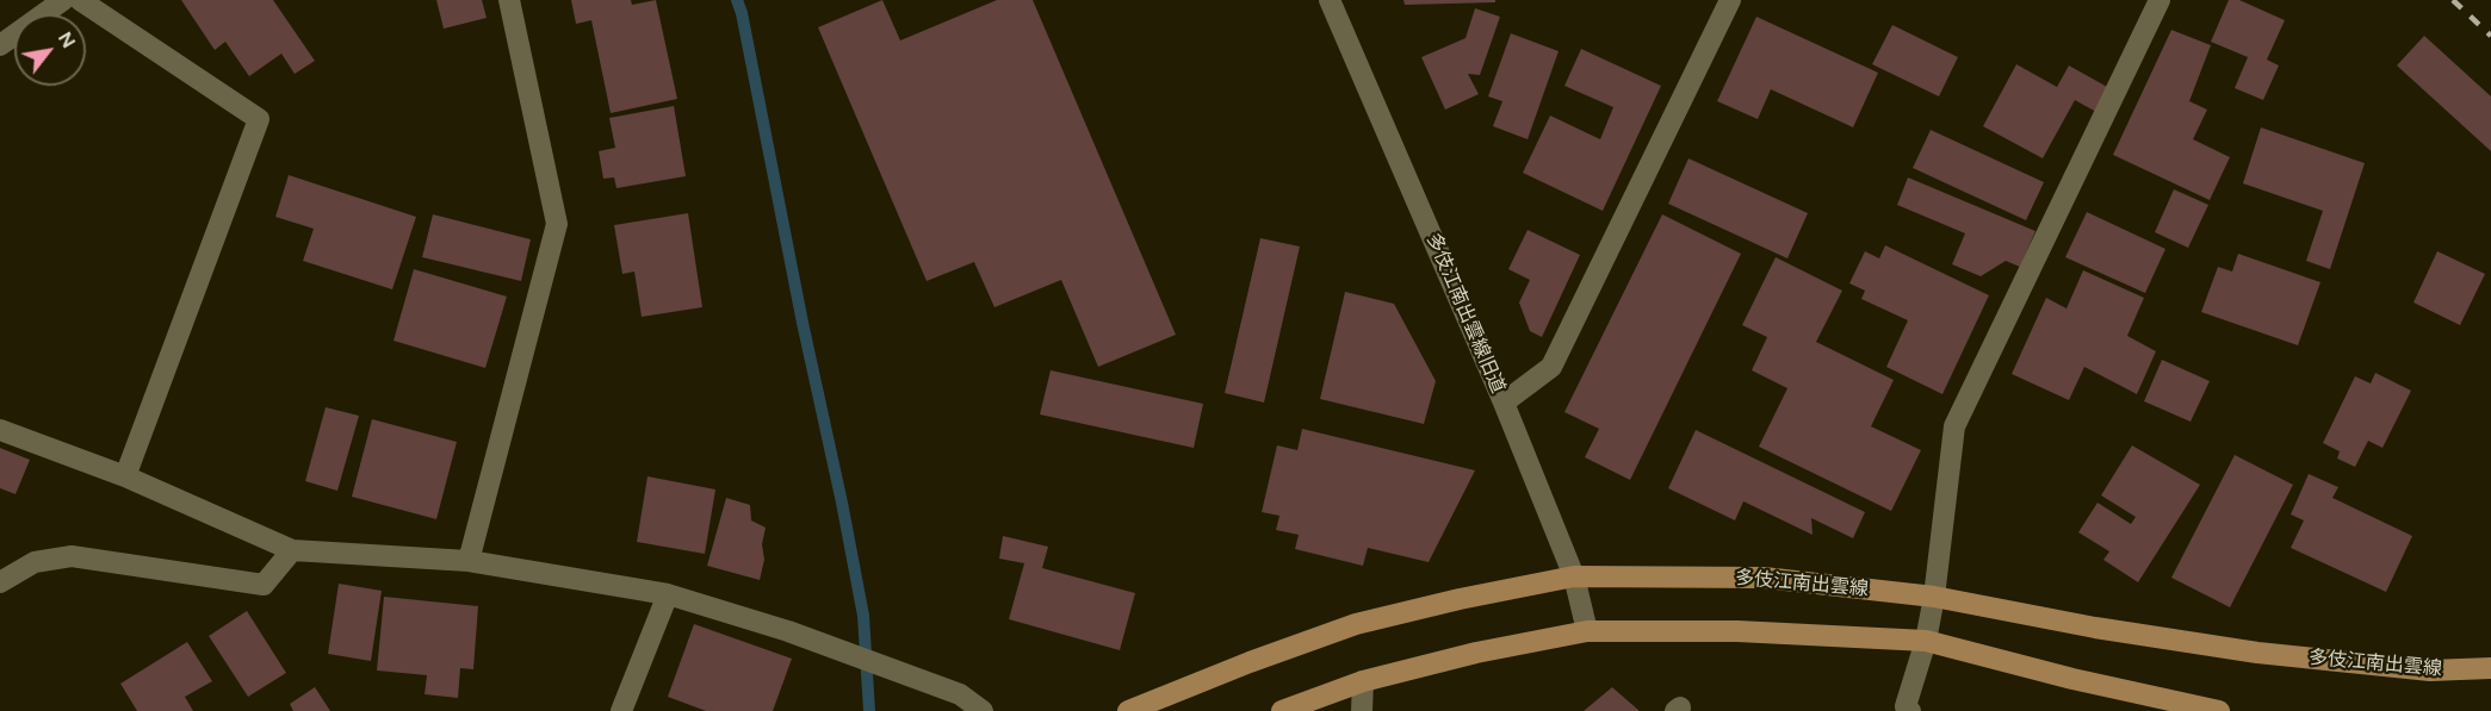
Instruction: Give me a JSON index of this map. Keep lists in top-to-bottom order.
{
  "streets": {
    "main road": ["多伎江南出雲線"],
    "street": ["多伎江南出雲線旧道"]
  },
  "crossings": [
    ["多伎江南出雲線旧道", "多伎江南出雲線"]
  ],
  "north": "top right"
}
